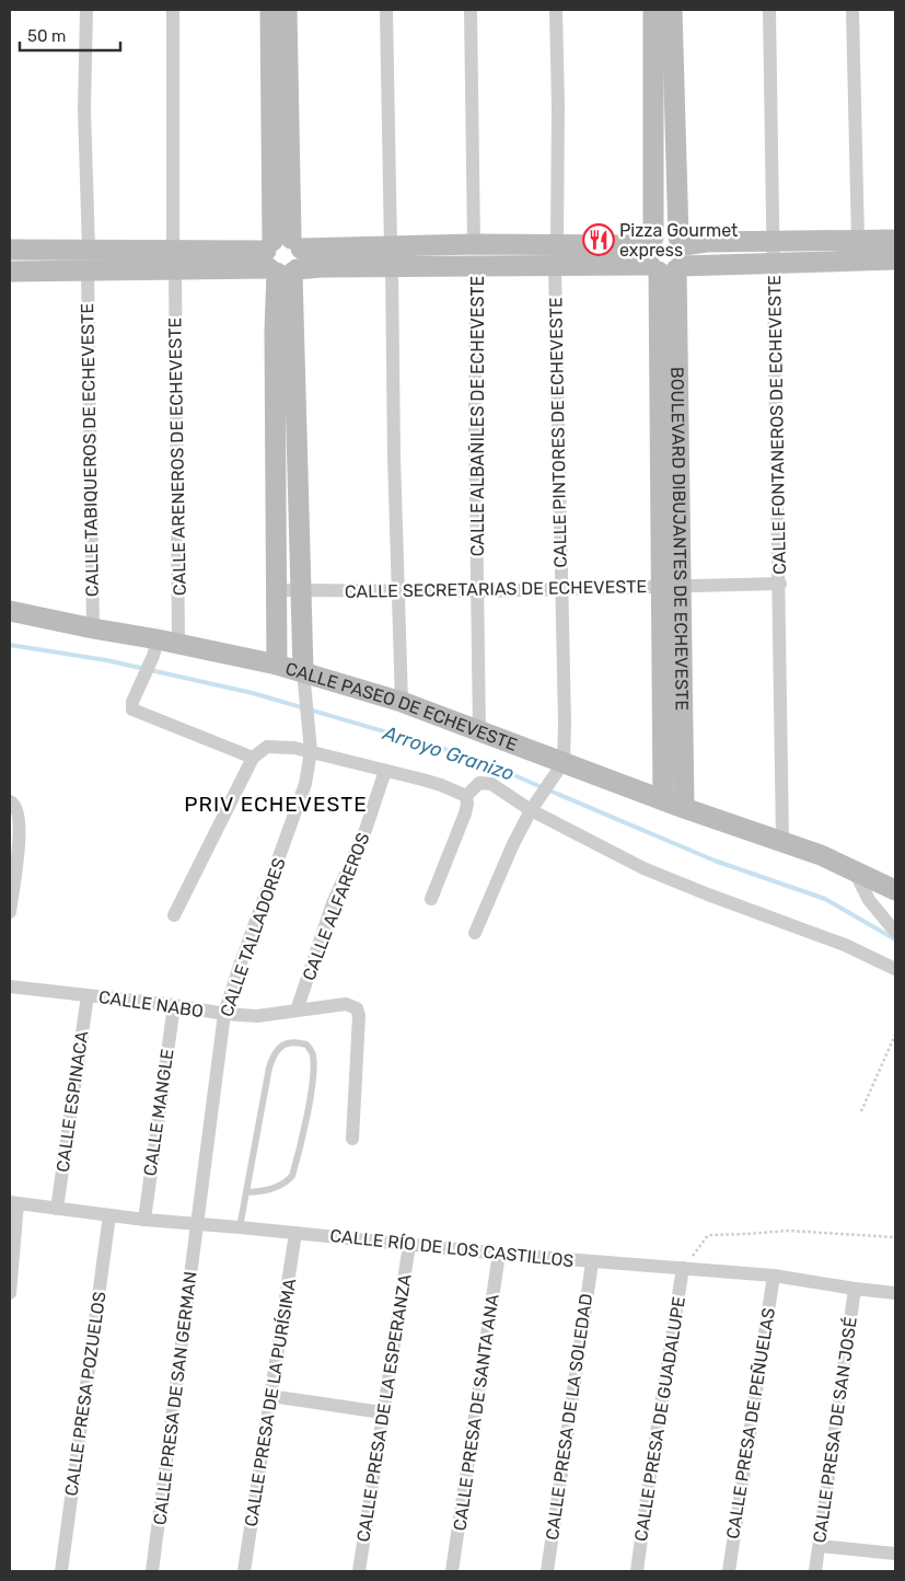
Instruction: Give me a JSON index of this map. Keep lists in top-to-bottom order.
{
  "streets": {
    "street": [
      "CALLE ALBAÑILES DE ECHEVESTE",
      "CALLE FONTANEROS DE ECHEVESTE",
      "CALLE PINTORES DE ECHEVESTE",
      "CALLE TABIQUEROS DE ECHEVESTE",
      "CALLE ARENEROS DE ECHEVESTE",
      "BOULEVARD DIBUJANTES DE ECHEVESTE",
      "CALLE SECRETARIAS DE ECHEVESTE",
      "CALLE PASEO DE ECHEVESTE",
      "CALLE ALFAREROS",
      "CALLE TALLADORES",
      "CALLE NABO",
      "CALLE ESPINACA",
      "CALLE MANGLE",
      "CALLE RÍO DE LOS CASTILLOS",
      "CALLE PRESA POZUELOS",
      "CALLE PRESA DE SAN GERMAN",
      "CALLE PRESA DE LA PURÍSIMA",
      "CALLE PRESA DE LA ESPERANZA",
      "CALLE PRESA DE SANTA ANA",
      "CALLE PRESA DE LA SOLEDAD",
      "CALLE PRESA DE GUADALUPE",
      "CALLE PRESA DE PEÑUELAS",
      "CALLE PRESA DE SAN JOSÉ"
    ]
  },
  "crossings": [
    ["CALLE ALBAÑILES DE ECHEVESTE", "CALLE SECRETARIAS DE ECHEVESTE"],
    ["CALLE ALBAÑILES DE ECHEVESTE", "CALLE PASEO DE ECHEVESTE"],
    ["CALLE FONTANEROS DE ECHEVESTE", "CALLE SECRETARIAS DE ECHEVESTE"],
    ["CALLE FONTANEROS DE ECHEVESTE", "CALLE PASEO DE ECHEVESTE"],
    ["CALLE PINTORES DE ECHEVESTE", "CALLE SECRETARIAS DE ECHEVESTE"],
    ["CALLE PINTORES DE ECHEVESTE", "CALLE PASEO DE ECHEVESTE"],
    ["CALLE TABIQUEROS DE ECHEVESTE", "CALLE PASEO DE ECHEVESTE"],
    ["CALLE ARENEROS DE ECHEVESTE", "CALLE PASEO DE ECHEVESTE"],
    ["BOULEVARD DIBUJANTES DE ECHEVESTE", "CALLE SECRETARIAS DE ECHEVESTE"],
    ["BOULEVARD DIBUJANTES DE ECHEVESTE", "CALLE PASEO DE ECHEVESTE"],
    ["CALLE PASEO DE ECHEVESTE", "CALLE TALLADORES"],
    ["CALLE ALFAREROS", "CALLE NABO"],
    ["CALLE TALLADORES", "CALLE NABO"],
    ["CALLE TALLADORES", "CALLE RÍO DE LOS CASTILLOS"],
    ["CALLE TALLADORES", "CALLE PRESA DE SAN GERMAN"],
    ["CALLE NABO", "CALLE ESPINACA"],
    ["CALLE NABO", "CALLE MANGLE"],
    ["CALLE ESPINACA", "CALLE RÍO DE LOS CASTILLOS"],
    ["CALLE MANGLE", "CALLE RÍO DE LOS CASTILLOS"],
    ["CALLE RÍO DE LOS CASTILLOS", "CALLE PRESA POZUELOS"],
    ["CALLE RÍO DE LOS CASTILLOS", "CALLE PRESA DE SAN GERMAN"],
    ["CALLE RÍO DE LOS CASTILLOS", "CALLE PRESA DE LA PURÍSIMA"],
    ["CALLE RÍO DE LOS CASTILLOS", "CALLE PRESA DE LA ESPERANZA"],
    ["CALLE RÍO DE LOS CASTILLOS", "CALLE PRESA DE SANTA ANA"],
    ["CALLE RÍO DE LOS CASTILLOS", "CALLE PRESA DE LA SOLEDAD"],
    ["CALLE RÍO DE LOS CASTILLOS", "CALLE PRESA DE GUADALUPE"],
    ["CALLE RÍO DE LOS CASTILLOS", "CALLE PRESA DE PEÑUELAS"],
    ["CALLE RÍO DE LOS CASTILLOS", "CALLE PRESA DE SAN JOSÉ"]
  ],
  "districts": ["PRIV ECHEVESTE"],
  "water": ["Arroyo Granizo"],
  "places": {
    "restaurant": ["Pizza Gourmet express"]
  },
  "scale_bar": "50 m"
}
